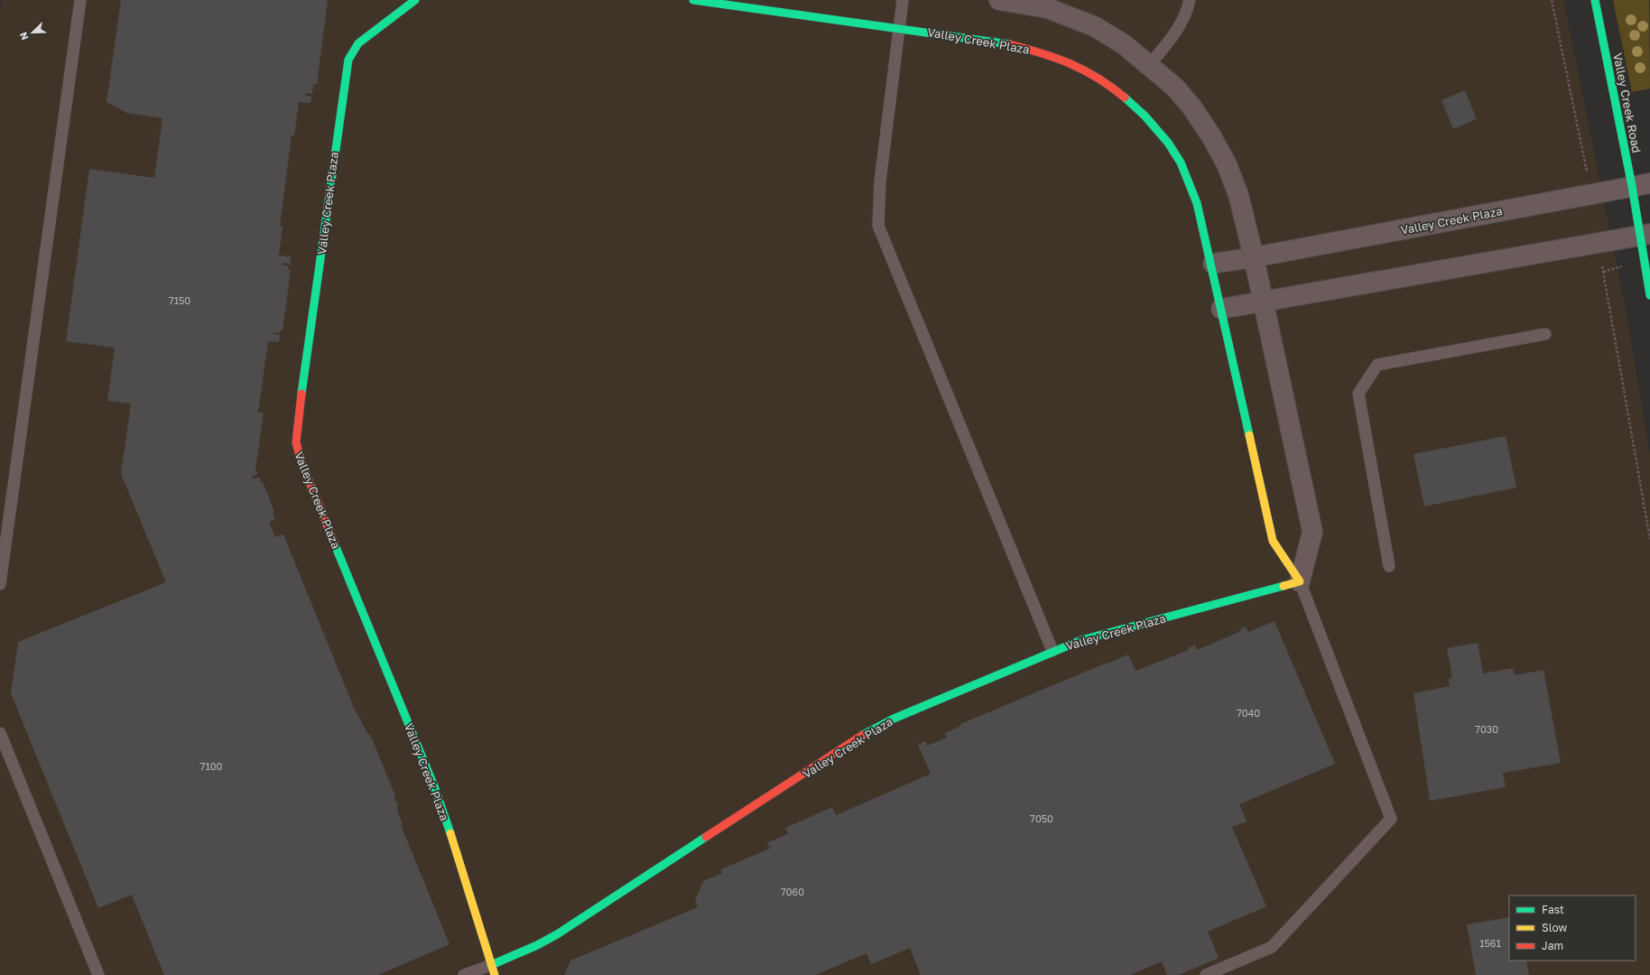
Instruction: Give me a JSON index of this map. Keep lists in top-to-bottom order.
{
  "streets": {
    "street": ["Valley Creek Plaza", "Valley Creek Road"]
  },
  "crossings": [
    ["Valley Creek Plaza", "Valley Creek Road"]
  ],
  "house_numbers": [
    "7150",
    "7040",
    "7030",
    "7100",
    "7050",
    "7060",
    "1561"
  ],
  "legend": ["Fast", "Slow", "Jam"],
  "north": "bottom left"
}
